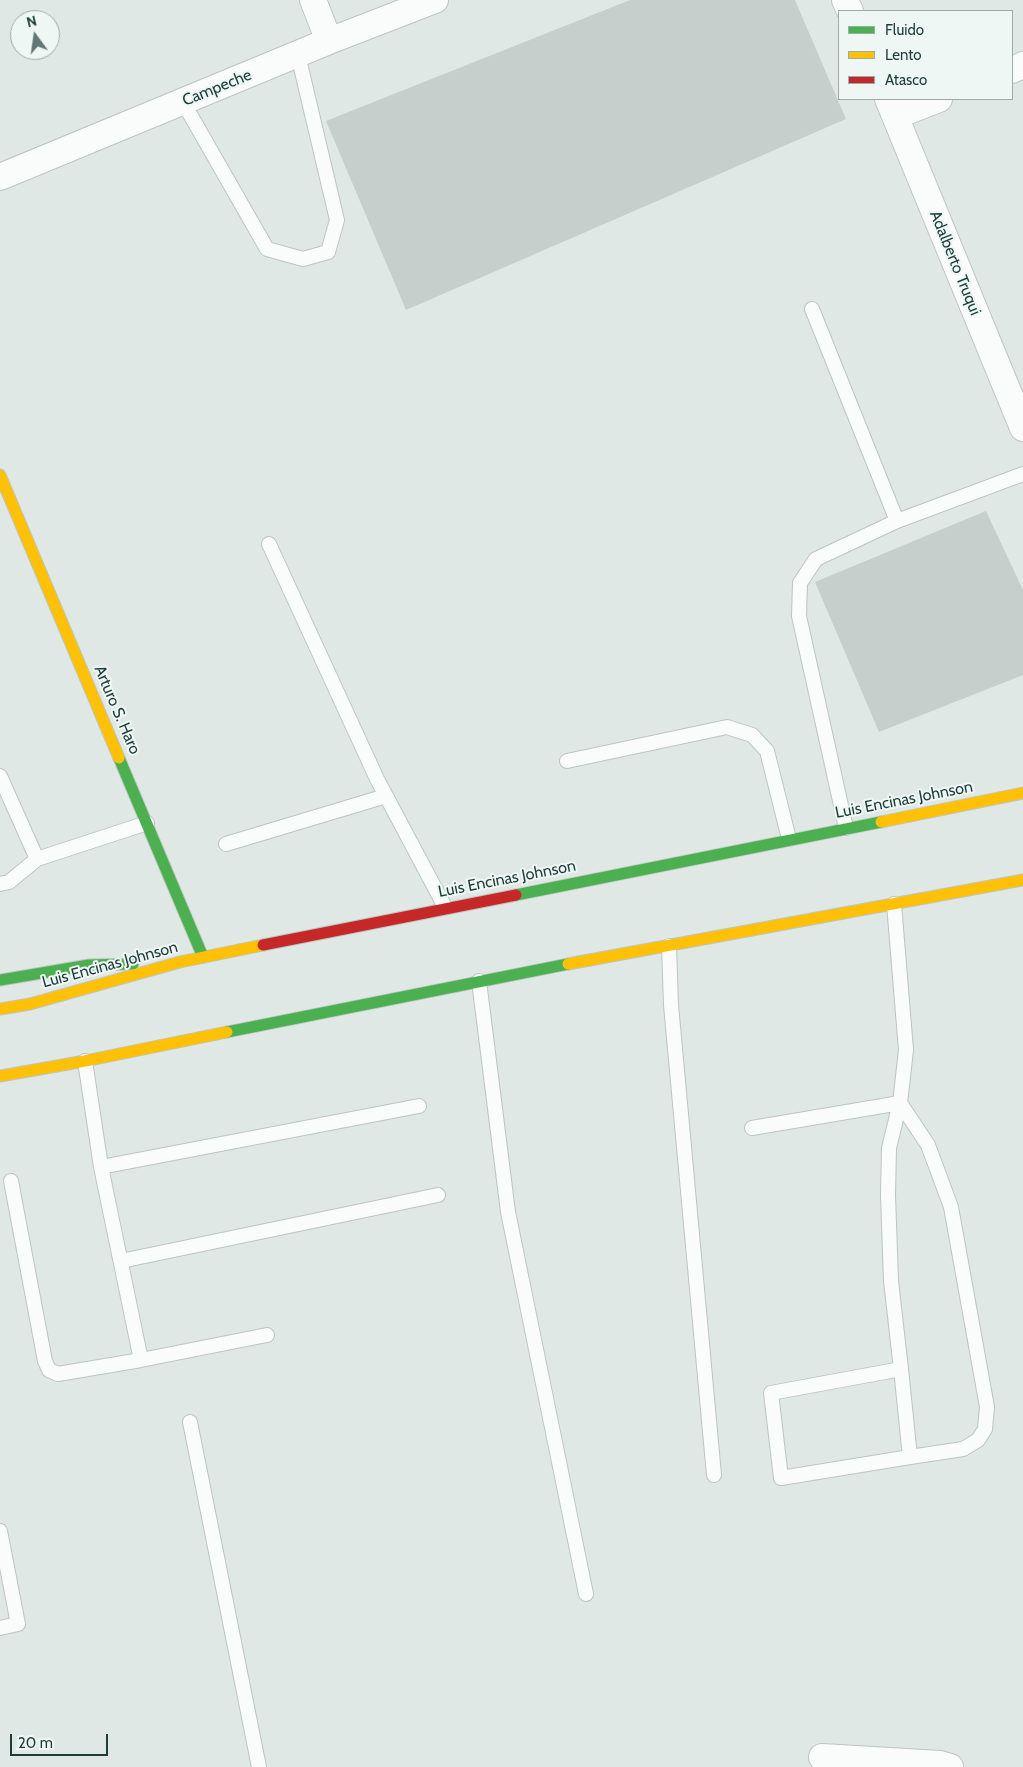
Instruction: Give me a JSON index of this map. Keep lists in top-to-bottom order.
{
  "streets": {
    "main road": ["Arturo S. Haro", "Luis Encinas Johnson"],
    "street": ["Campeche", "Adalberto Truqui"]
  },
  "crossings": [
    ["Arturo S. Haro", "Luis Encinas Johnson"]
  ],
  "legend": ["Fluido", "Lento", "Atasco"],
  "scale_bar": "20 m",
  "north": "top"
}
